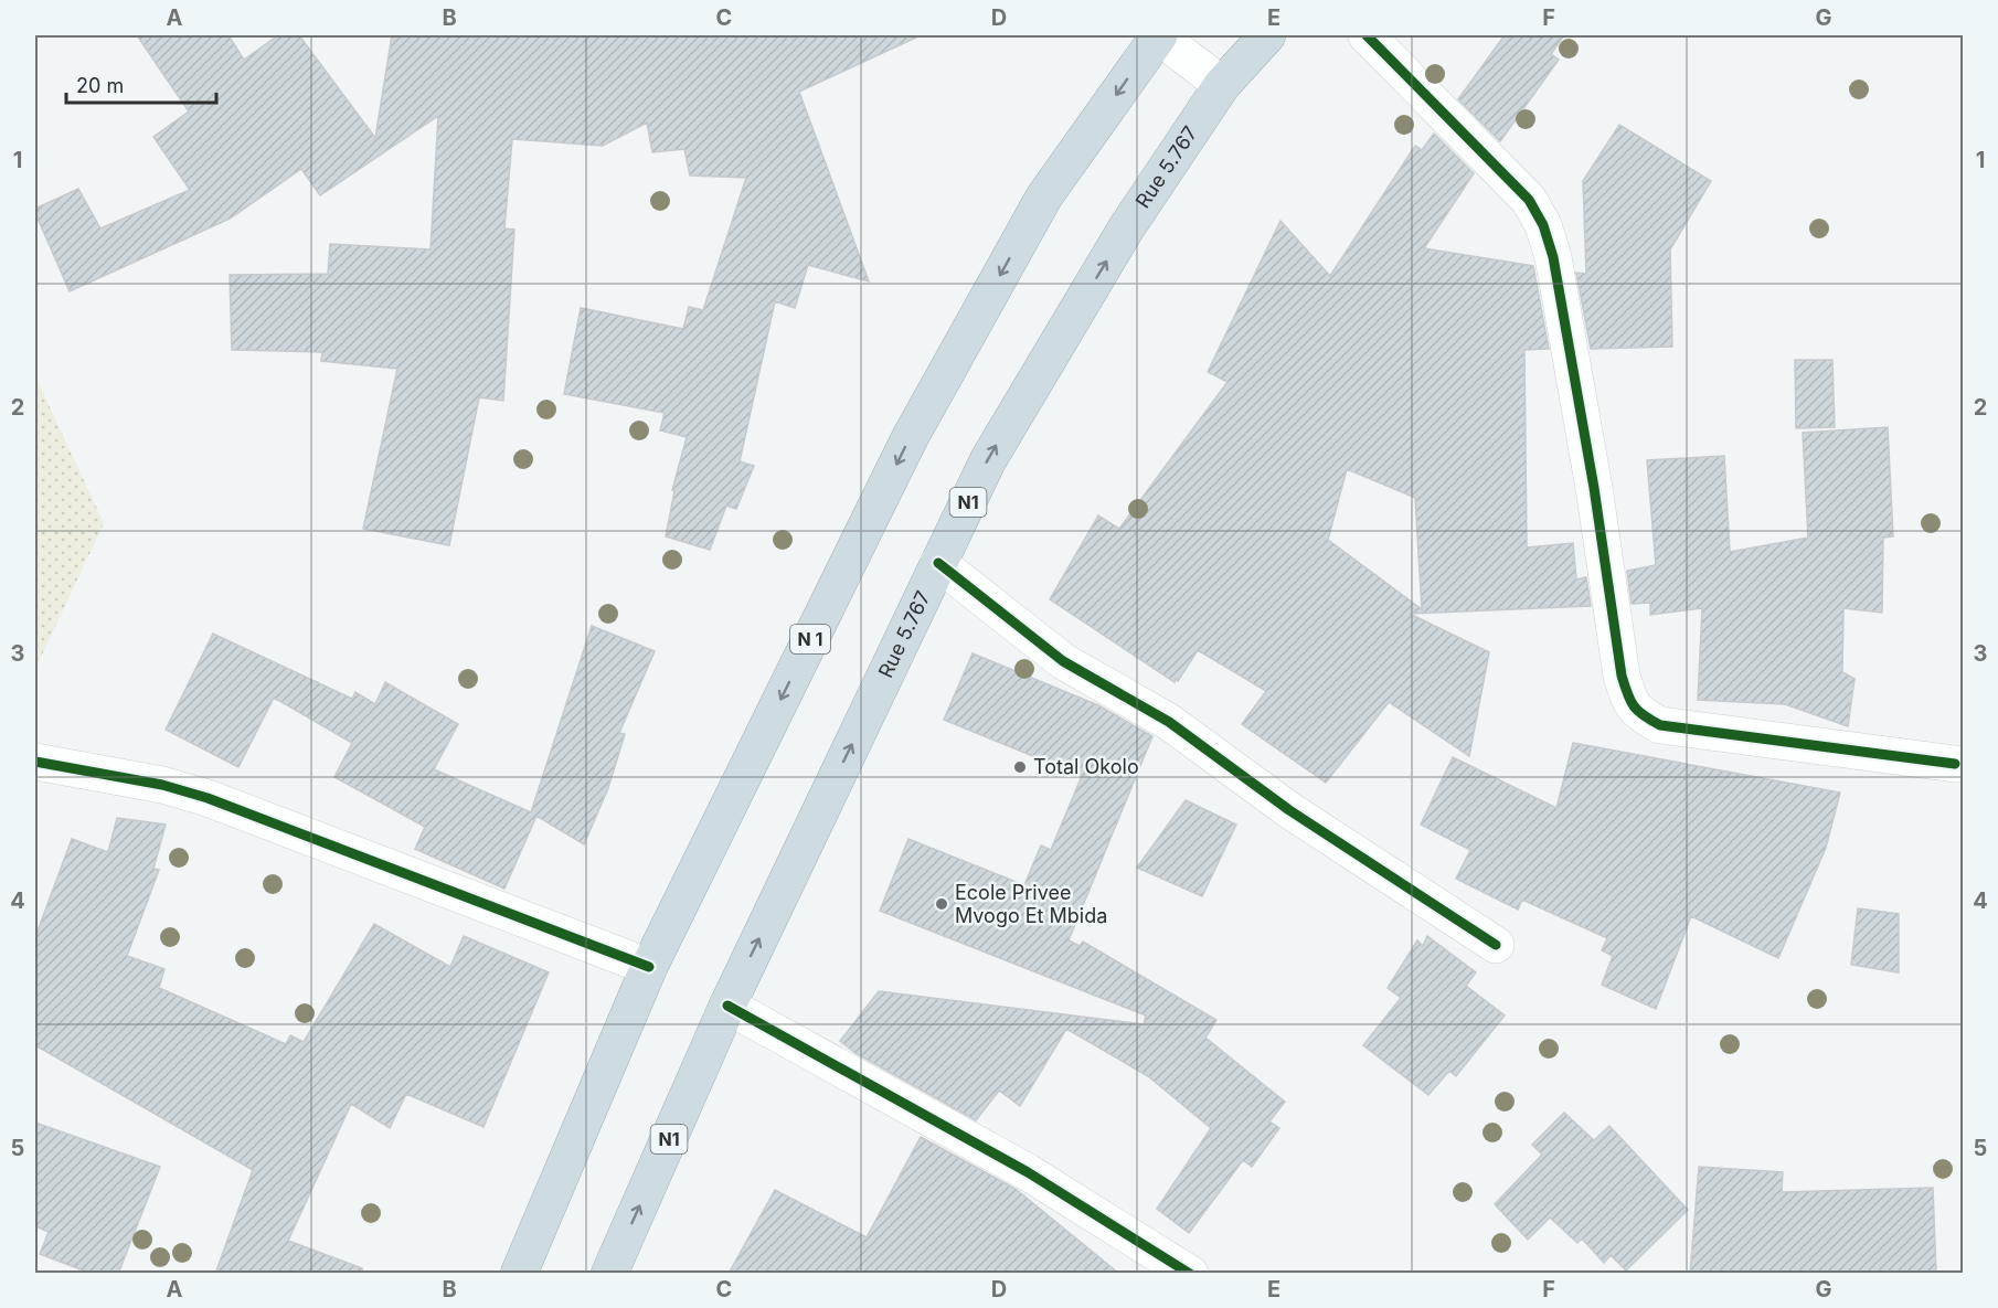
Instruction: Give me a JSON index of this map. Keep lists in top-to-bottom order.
{
  "streets": {
    "highway": ["Rue 5.767", "N1", "N 1"]
  },
  "places": ["Total Okolo", "Ecole Privee Mvogo Et Mbida"],
  "scale_bar": "20 m",
  "grid": {
    "columns": [
      "A",
      "B",
      "C",
      "D",
      "E",
      "F",
      "G"
    ],
    "rows": [
      "1",
      "2",
      "3",
      "4",
      "5"
    ]
  }
}
